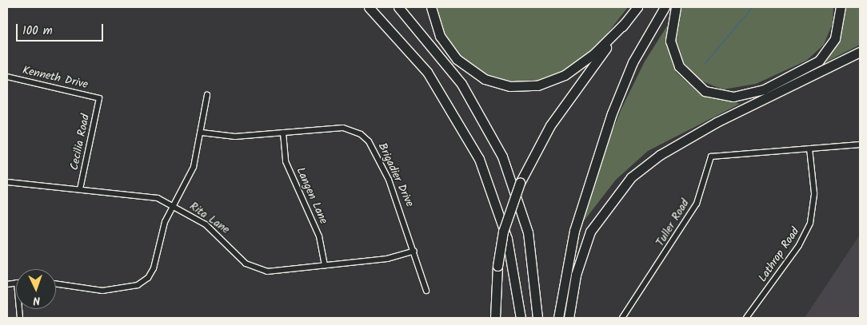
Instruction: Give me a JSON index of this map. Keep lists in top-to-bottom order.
{
  "streets": {
    "street": [
      "Kenneth Drive",
      "Cecilia Road",
      "Brigadier Drive",
      "Langen Lane",
      "Rita Lane",
      "Tuller Road",
      "Lathrop Road"
    ]
  },
  "crossings": [
    ["Kenneth Drive", "Cecilia Road"],
    ["Cecilia Road", "Rita Lane"],
    ["Brigadier Drive", "Langen Lane"],
    ["Brigadier Drive", "Rita Lane"],
    ["Langen Lane", "Rita Lane"],
    ["Tuller Road", "Lathrop Road"]
  ],
  "scale_bar": "100 m",
  "north": "bottom"
}
